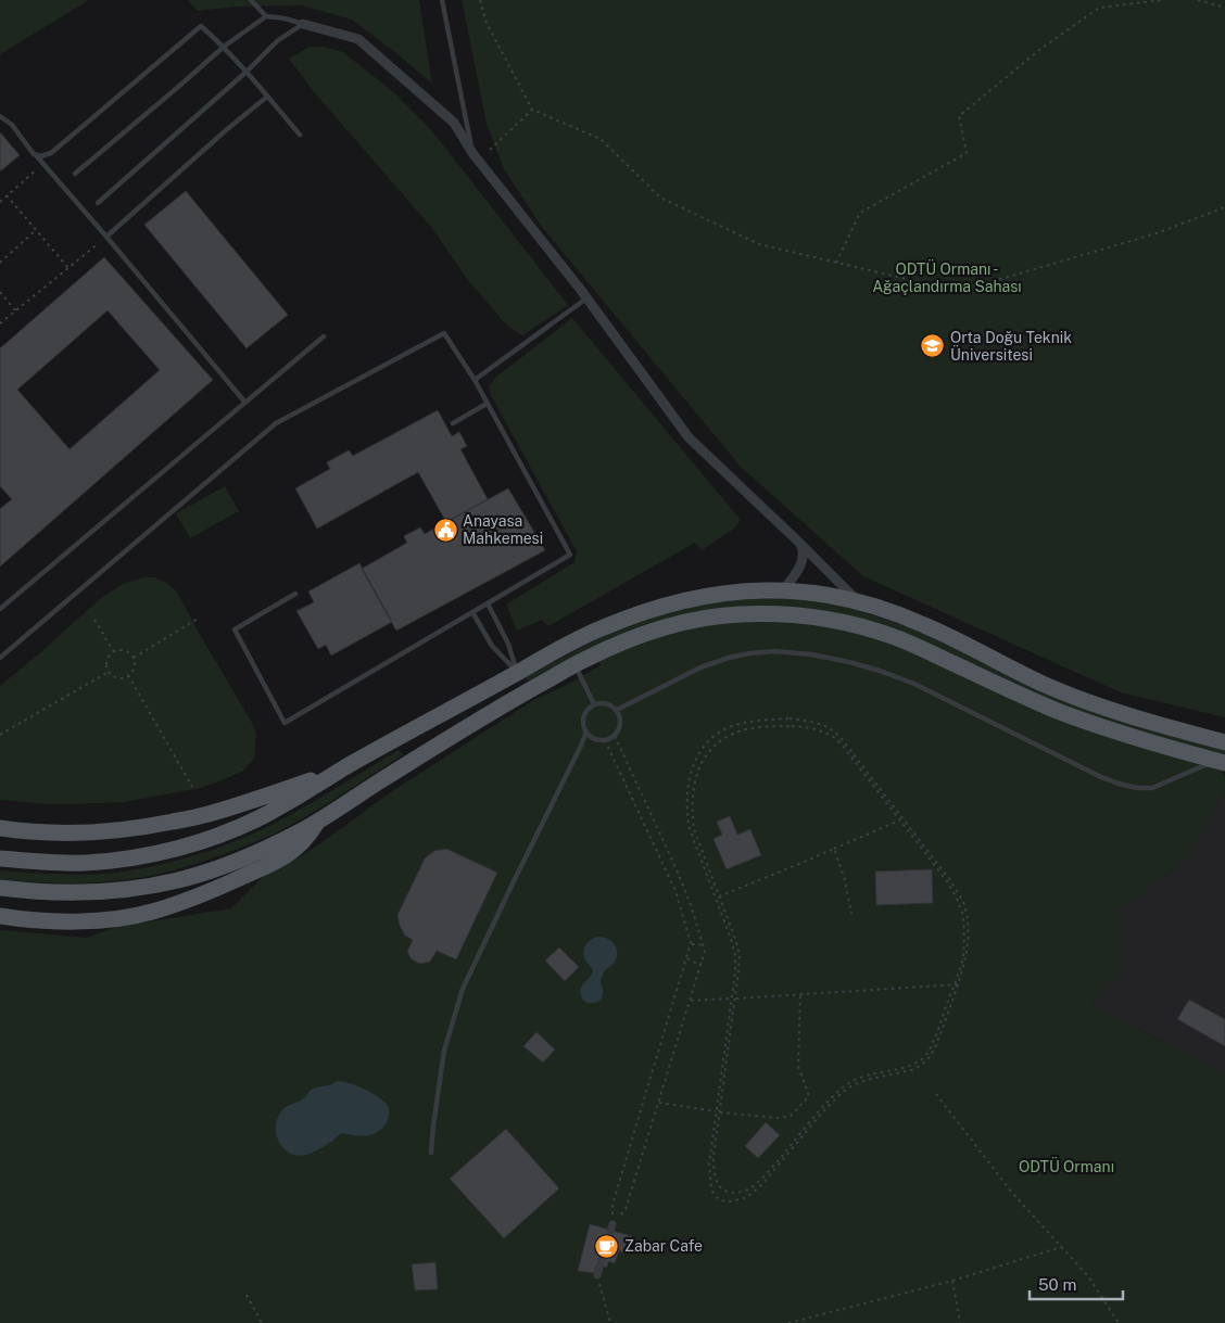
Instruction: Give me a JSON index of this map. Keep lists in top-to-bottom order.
{
  "parks": ["ODTÜ Ormanı - Ağaçlandırma Sahası", "ODTÜ Ormanı"],
  "places": {
    "school or university": ["Orta Doğu Teknik Üniversitesi"],
    "public building": ["Anayasa Mahkemesi"],
    "cafe": ["Zabar Cafe"]
  },
  "scale_bar": "50 m"
}
